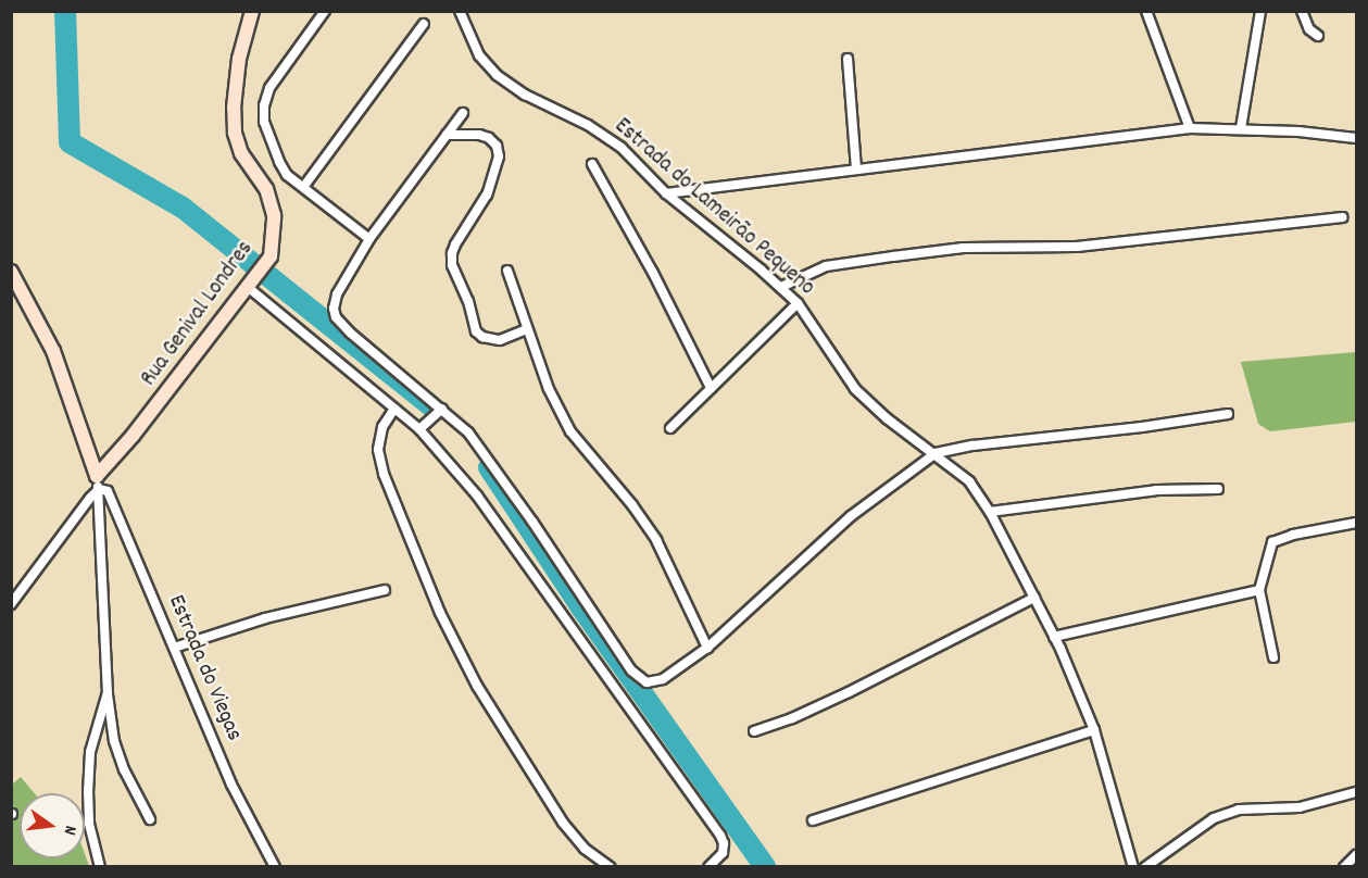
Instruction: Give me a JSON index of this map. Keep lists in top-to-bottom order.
{
  "streets": {
    "street": ["Estrada do Lameirão Pequeno", "Rua Genival Londres", "Estrada do Viegas"]
  },
  "crossings": [
    ["Rua Genival Londres", "Estrada do Viegas"]
  ],
  "north": "right"
}
